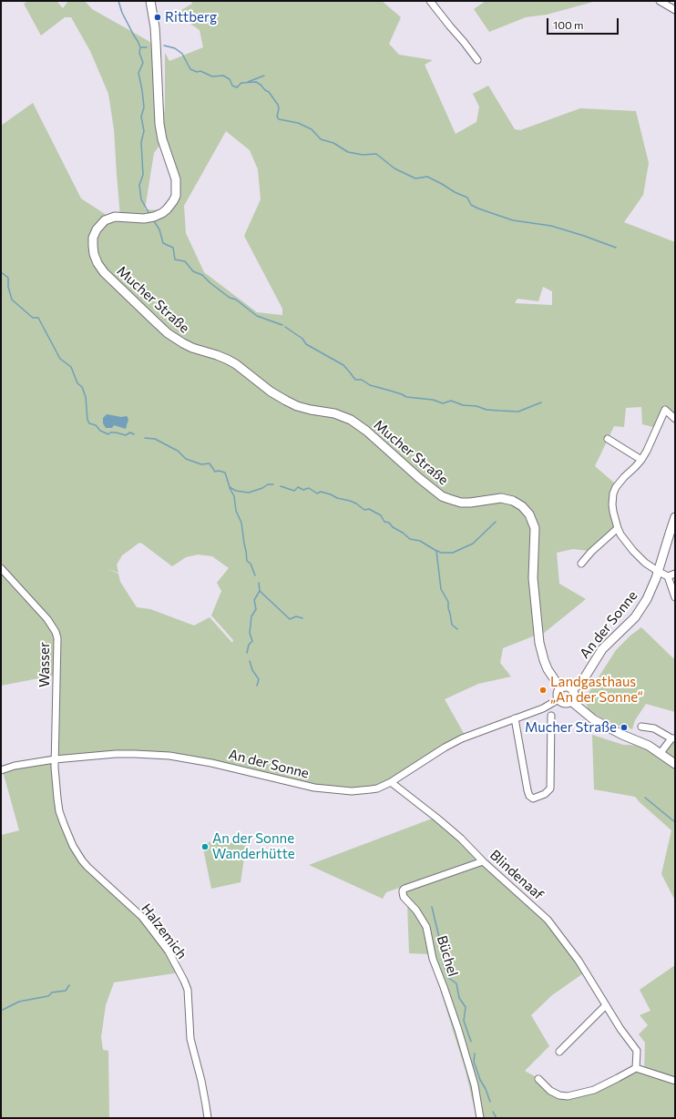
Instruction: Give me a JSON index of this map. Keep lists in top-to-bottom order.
{
  "streets": {
    "main road": ["Mucher Straße", "An der Sonne"],
    "street": [
      "Wasser",
      "Blindenaaf",
      "Halzemich",
      "Büchel"
    ]
  },
  "crossings": [
    ["Mucher Straße", "An der Sonne"],
    ["An der Sonne", "Wasser"],
    ["An der Sonne", "Blindenaaf"],
    ["An der Sonne", "Halzemich"],
    ["Wasser", "Halzemich"],
    ["Blindenaaf", "Büchel"]
  ],
  "places": [
    "Rittberg",
    "Landgasthaus „An der Sonne“",
    "Mucher Straße",
    "An der Sonne Wanderhütte"
  ],
  "scale_bar": "100 m"
}
